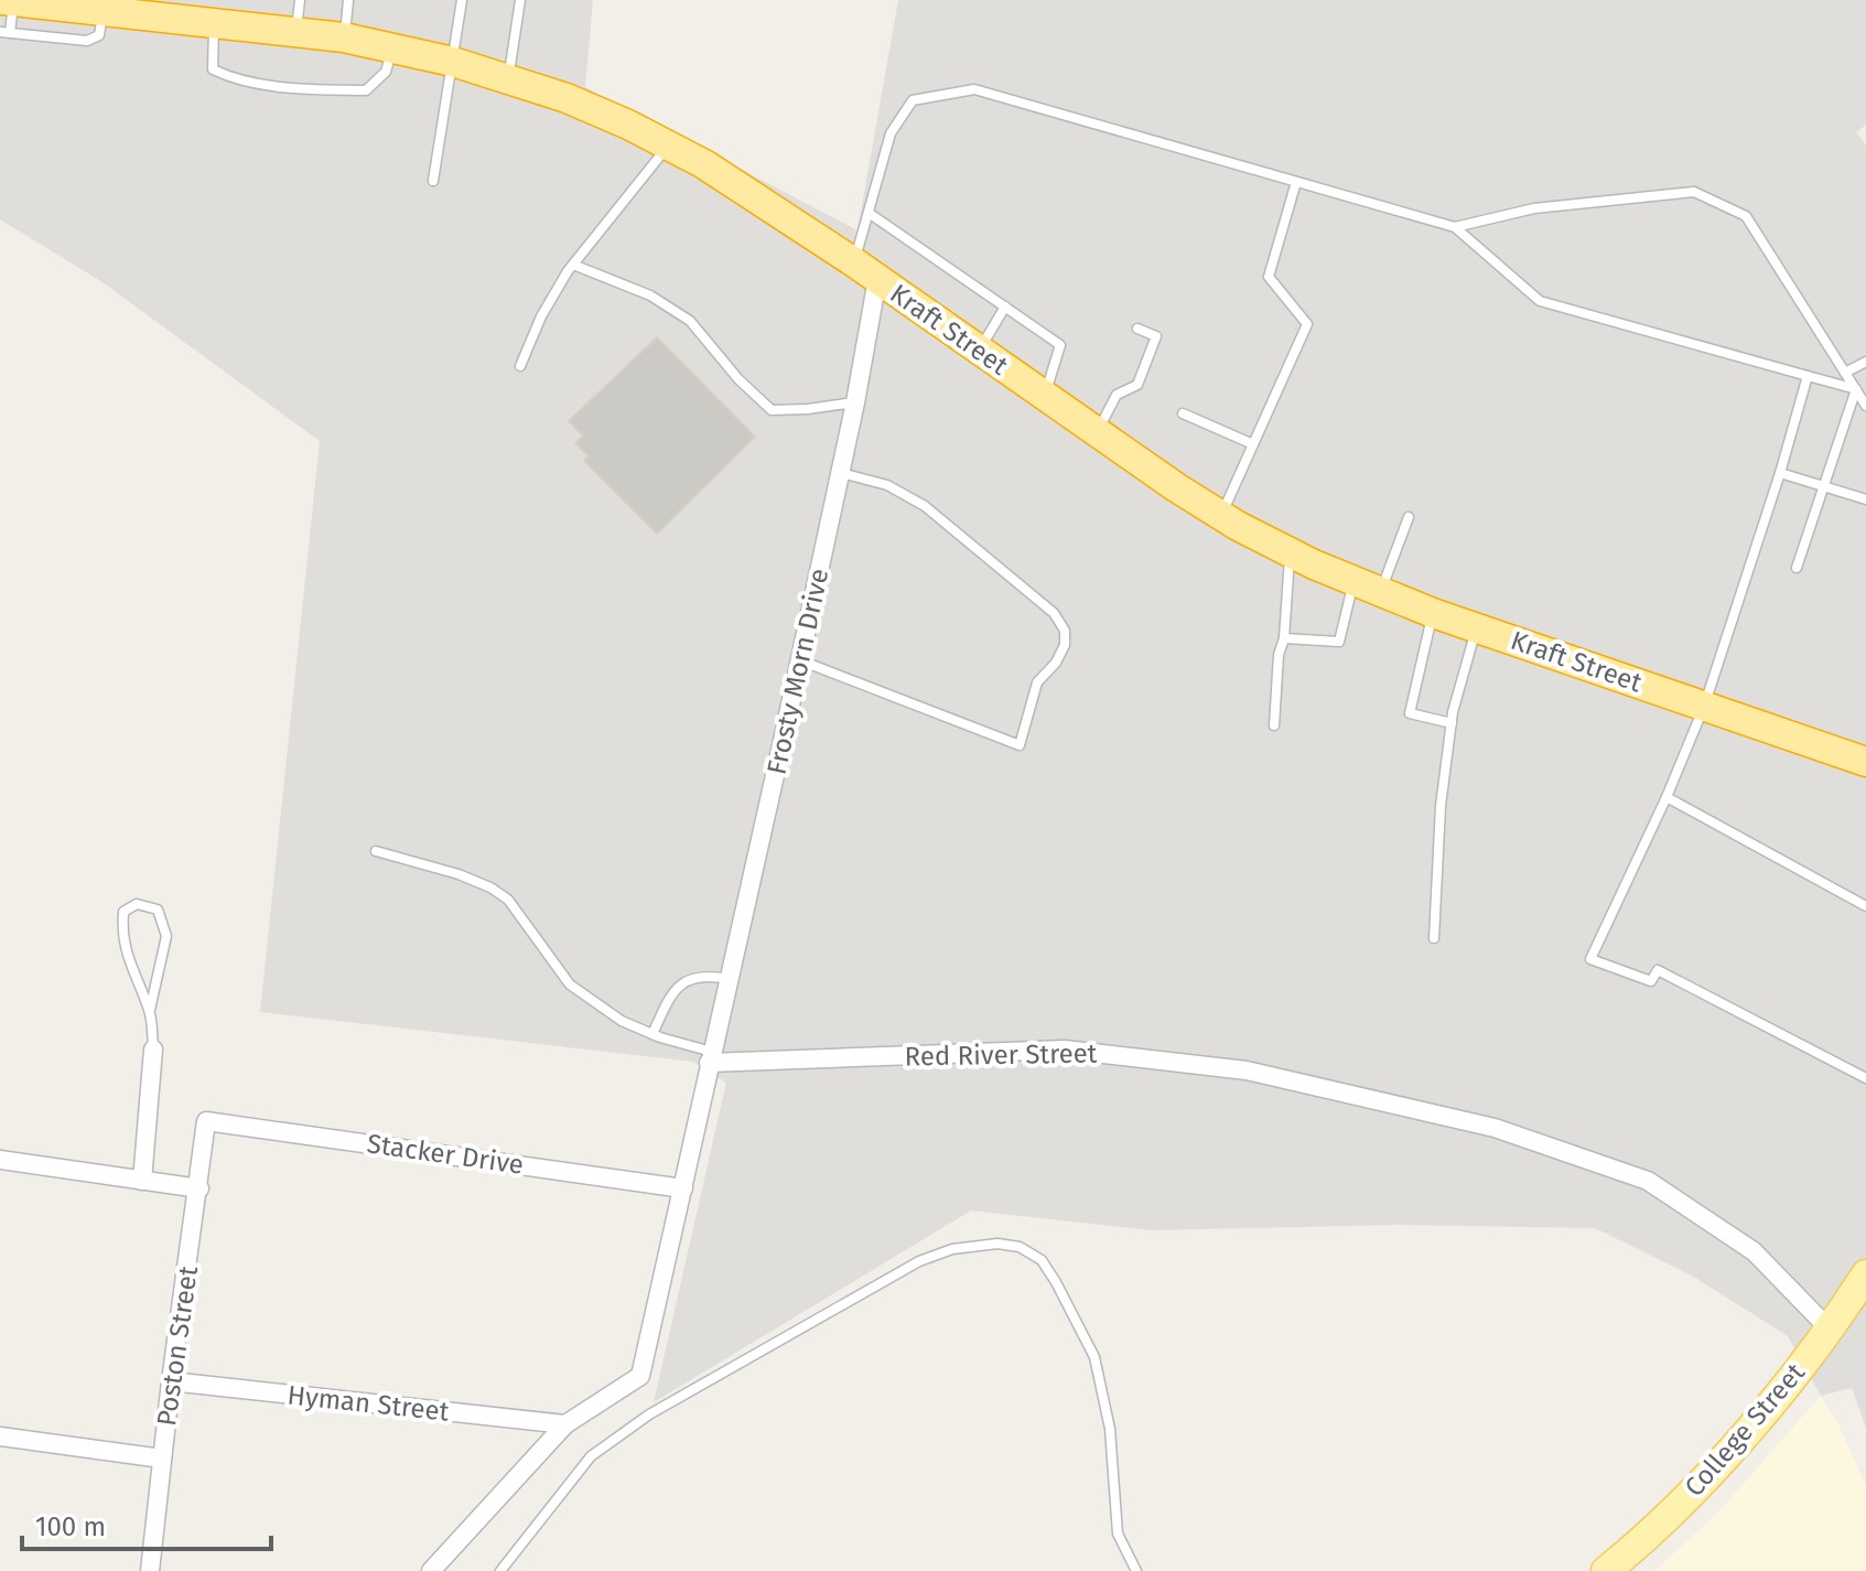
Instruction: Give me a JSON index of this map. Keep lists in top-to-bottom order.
{
  "streets": {
    "highway": ["Kraft Street"],
    "main road": ["College Street"],
    "street": [
      "Frosty Morn Drive",
      "Red River Street",
      "Stacker Drive",
      "Poston Street",
      "Hyman Street"
    ]
  },
  "crossings": [
    ["Kraft Street", "Frosty Morn Drive"],
    ["Frosty Morn Drive", "Red River Street"],
    ["Red River Street", "College Street"],
    ["Stacker Drive", "Poston Street"],
    ["Poston Street", "Hyman Street"]
  ],
  "scale_bar": "100 m"
}
